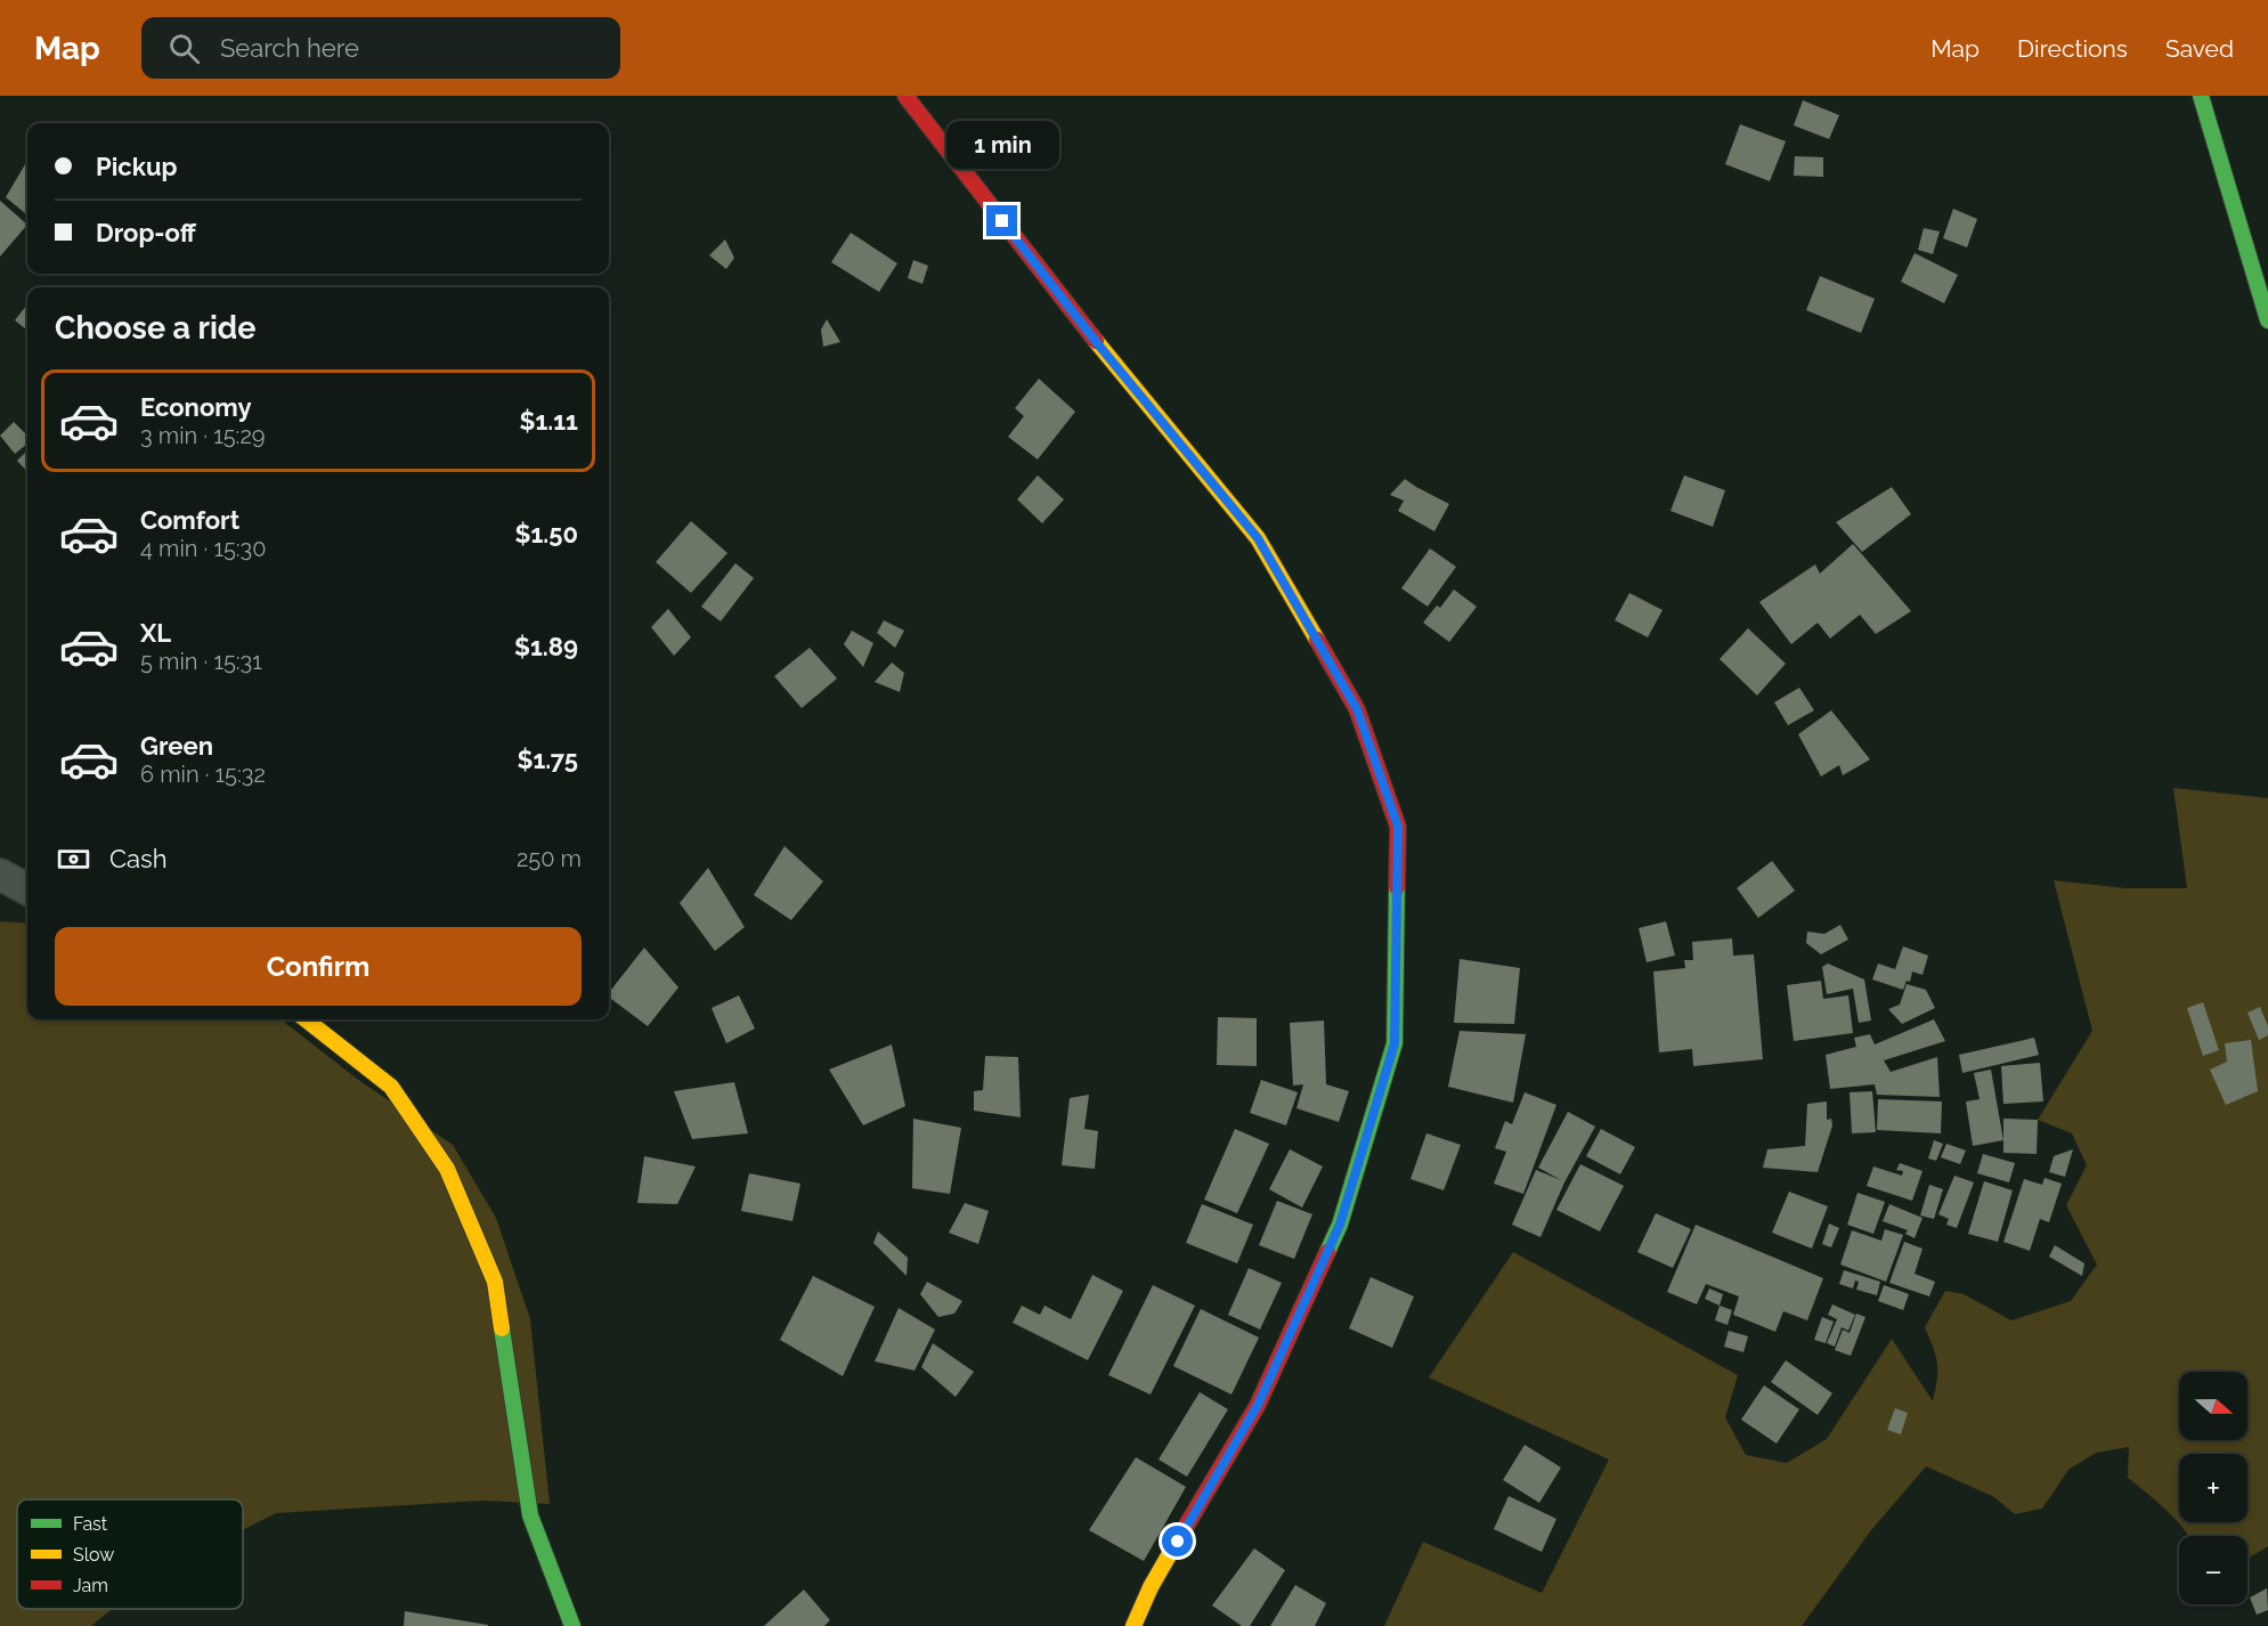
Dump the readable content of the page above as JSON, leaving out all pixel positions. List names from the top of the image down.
{
  "legend": ["Fast", "Slow", "Jam"],
  "north": "right",
  "page": {
    "header": "Map",
    "search": "Search here",
    "nav": ["Map", "Directions", "Saved"],
    "bubble": "1 min",
    "banner": ["Pickup", "Drop-off"],
    "heading": "Choose a ride",
    "list": [
      {
        "name": "Economy",
        "note": "3 min · 15:29",
        "value": "$1.11"
      },
      {
        "name": "Comfort",
        "note": "4 min · 15:30",
        "value": "$1.50"
      },
      {
        "name": "XL",
        "note": "5 min · 15:31",
        "value": "$1.89"
      },
      {
        "name": "Green",
        "note": "6 min · 15:32",
        "value": "$1.75"
      }
    ],
    "pay": ["Cash", "250 m"],
    "buttons": "Confirm",
    "map_buttons": ["+", "−"]
  }
}
